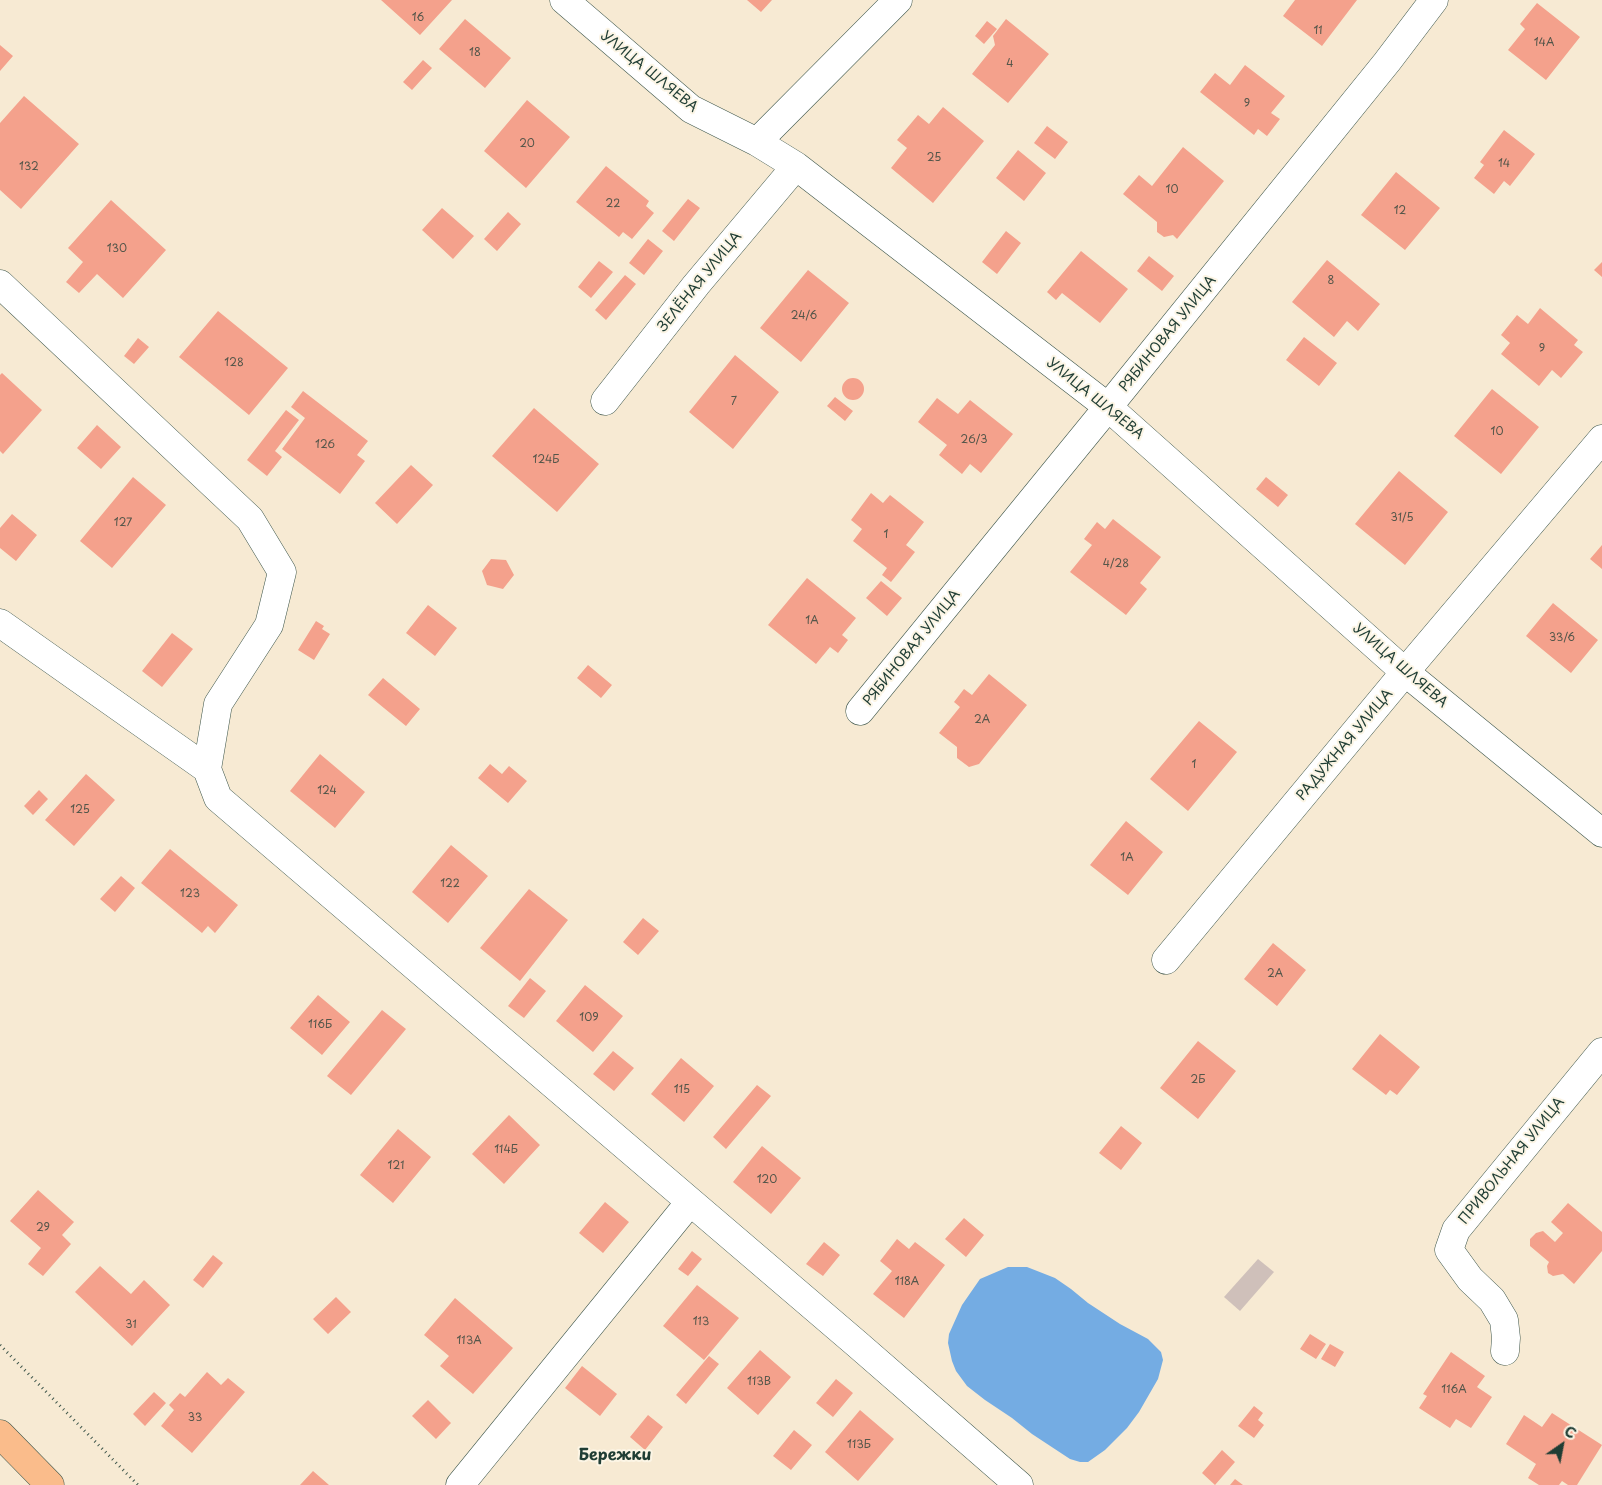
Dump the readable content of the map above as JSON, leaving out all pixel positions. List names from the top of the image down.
{
  "streets": {
    "street": [
      "УЛИЦА ШЛЯЕВА",
      "ЗЕЛЁНАЯ УЛИЦА",
      "РЯБИНОВАЯ УЛИЦА",
      "РАДУЖНАЯ УЛИЦА",
      "ПРИВОЛЬНАЯ УЛИЦА"
    ]
  },
  "crossings": [
    ["УЛИЦА ШЛЯЕВА", "ЗЕЛЁНАЯ УЛИЦА"],
    ["УЛИЦА ШЛЯЕВА", "РЯБИНОВАЯ УЛИЦА"],
    ["УЛИЦА ШЛЯЕВА", "РАДУЖНАЯ УЛИЦА"]
  ],
  "districts": ["Бережки"],
  "house_numbers": [
    "16",
    "11",
    "14А",
    "18",
    "4",
    "9",
    "20",
    "25",
    "14",
    "132",
    "10",
    "22",
    "12",
    "130",
    "8",
    "24/6",
    "9",
    "128",
    "7",
    "10",
    "26/3",
    "126",
    "124Б",
    "31/5",
    "127",
    "1",
    "4/28",
    "1А",
    "33/6",
    "2А",
    "1",
    "124",
    "125",
    "1А",
    "122",
    "123",
    "2А",
    "109",
    "116Б",
    "2Б",
    "115",
    "114Б",
    "121",
    "120",
    "29",
    "118А",
    "113",
    "31",
    "113А",
    "113В",
    "116А",
    "33",
    "113Б"
  ],
  "north": "top right"
}
